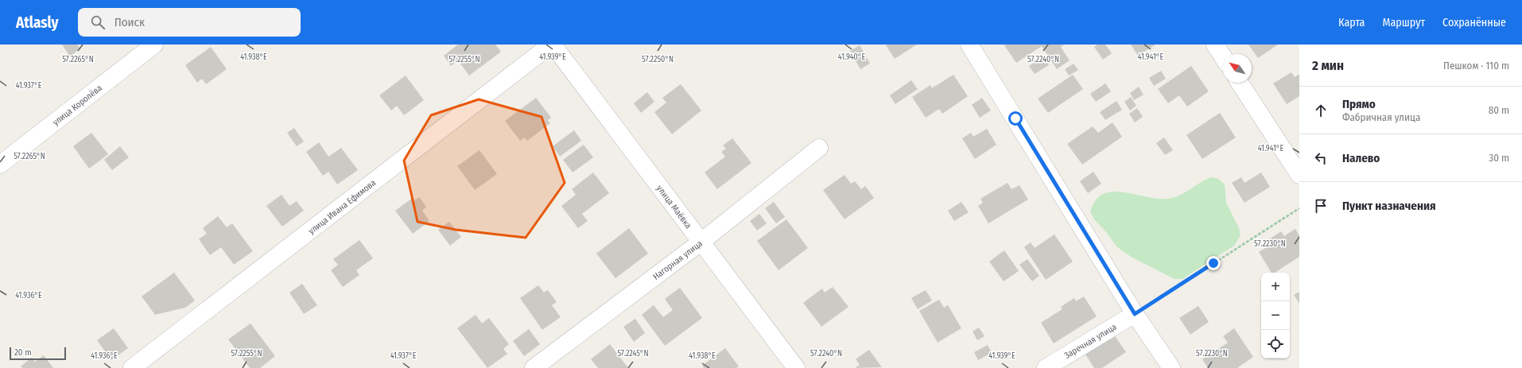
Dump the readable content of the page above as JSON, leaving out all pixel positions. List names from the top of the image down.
{
  "streets": {
    "street": [
      "улица Королёва",
      "улица Ивана Ефимова",
      "улица Маёвка",
      "Нагорная улица",
      "Заречная улица"
    ]
  },
  "crossings": [
    ["улица Ивана Ефимова", "улица Маёвка"],
    ["улица Маёвка", "Нагорная улица"]
  ],
  "scale_bar": "20 m",
  "north": "top left",
  "page": {
    "header": "Atlasly",
    "search": "Поиск",
    "nav": ["Карта", "Маршрут", "Сохранённые"],
    "heading": ["2 мин", "Пешком · 110 m"],
    "list": [
      ["Прямо", "Фабричная улица", "80 m"],
      ["Налево", "30 m"],
      "Пункт назначения"
    ],
    "map_buttons": ["+", "−"],
    "scale": "20 m"
  },
  "coordinates": [
    "41.939°E",
    "41.941°E",
    "41.938°E",
    "41.940°E",
    "57.2265°N",
    "57.2255°N",
    "57.2250°N",
    "57.2240°N",
    "41.937°E",
    "57.2230°N",
    "41.936°E",
    "57.2245°N"
  ]
}
